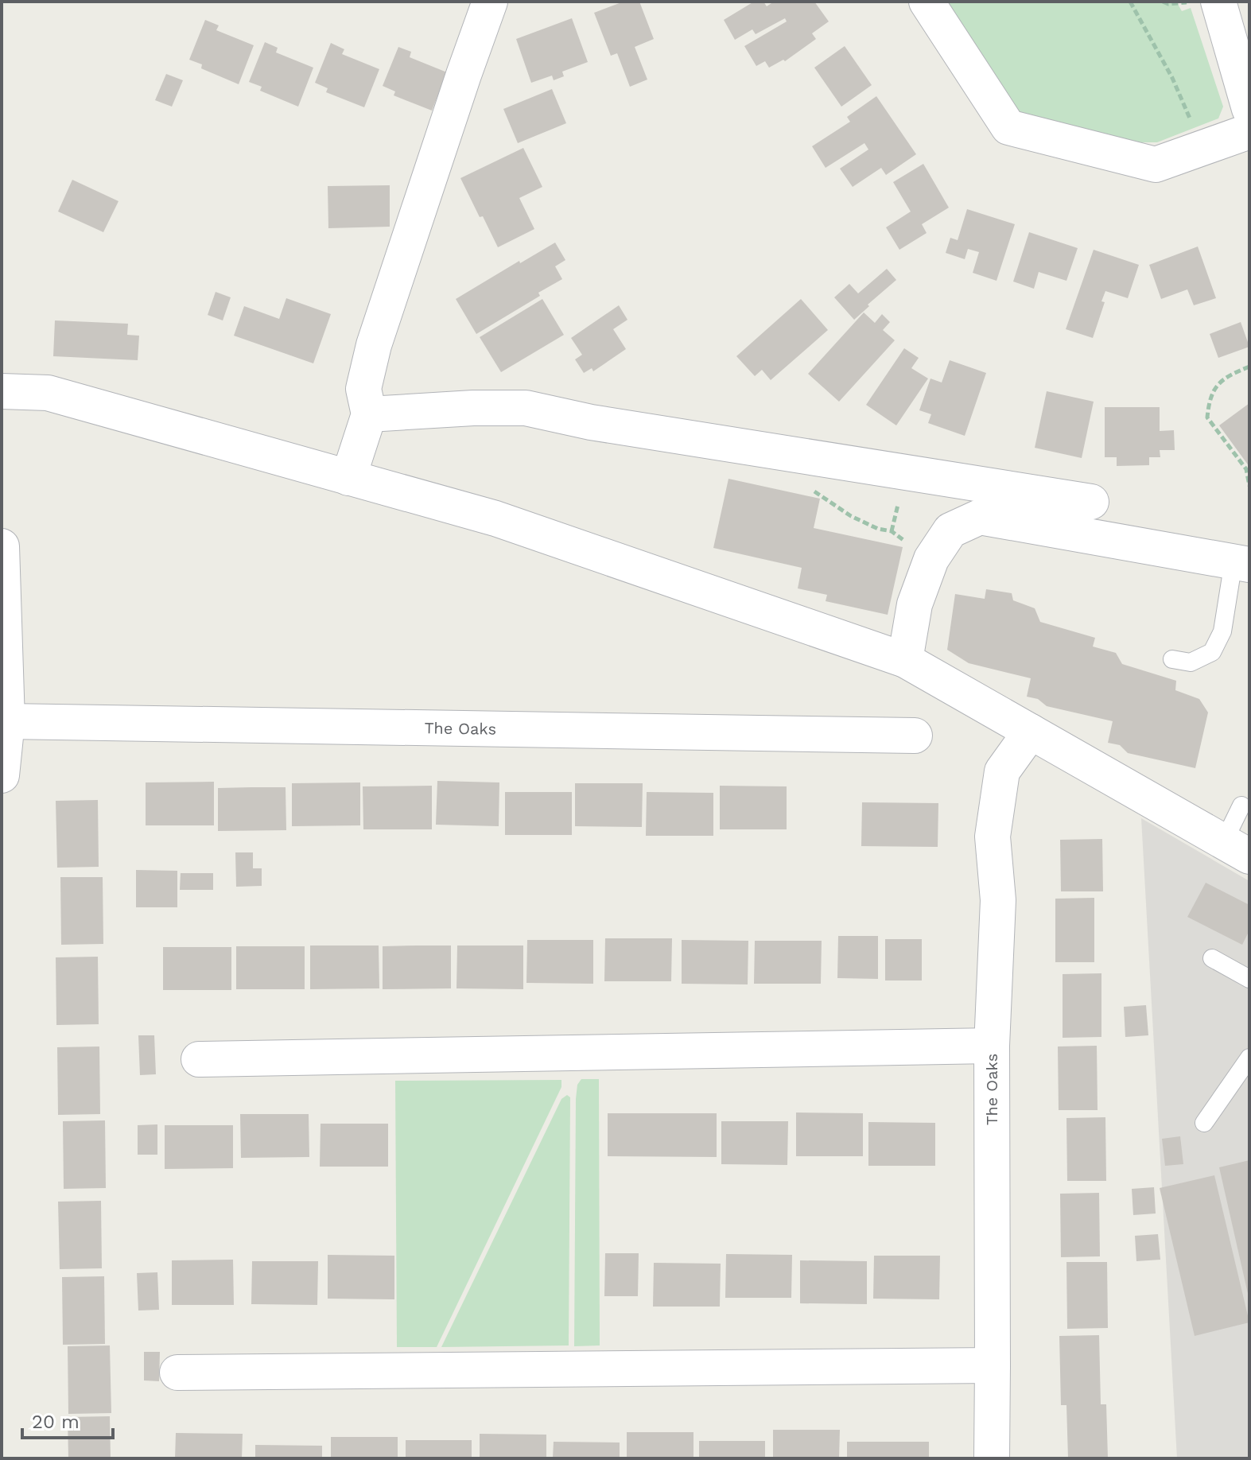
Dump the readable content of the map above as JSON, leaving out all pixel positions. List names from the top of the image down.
{
  "streets": {
    "street": ["The Oaks"]
  },
  "scale_bar": "20 m"
}
